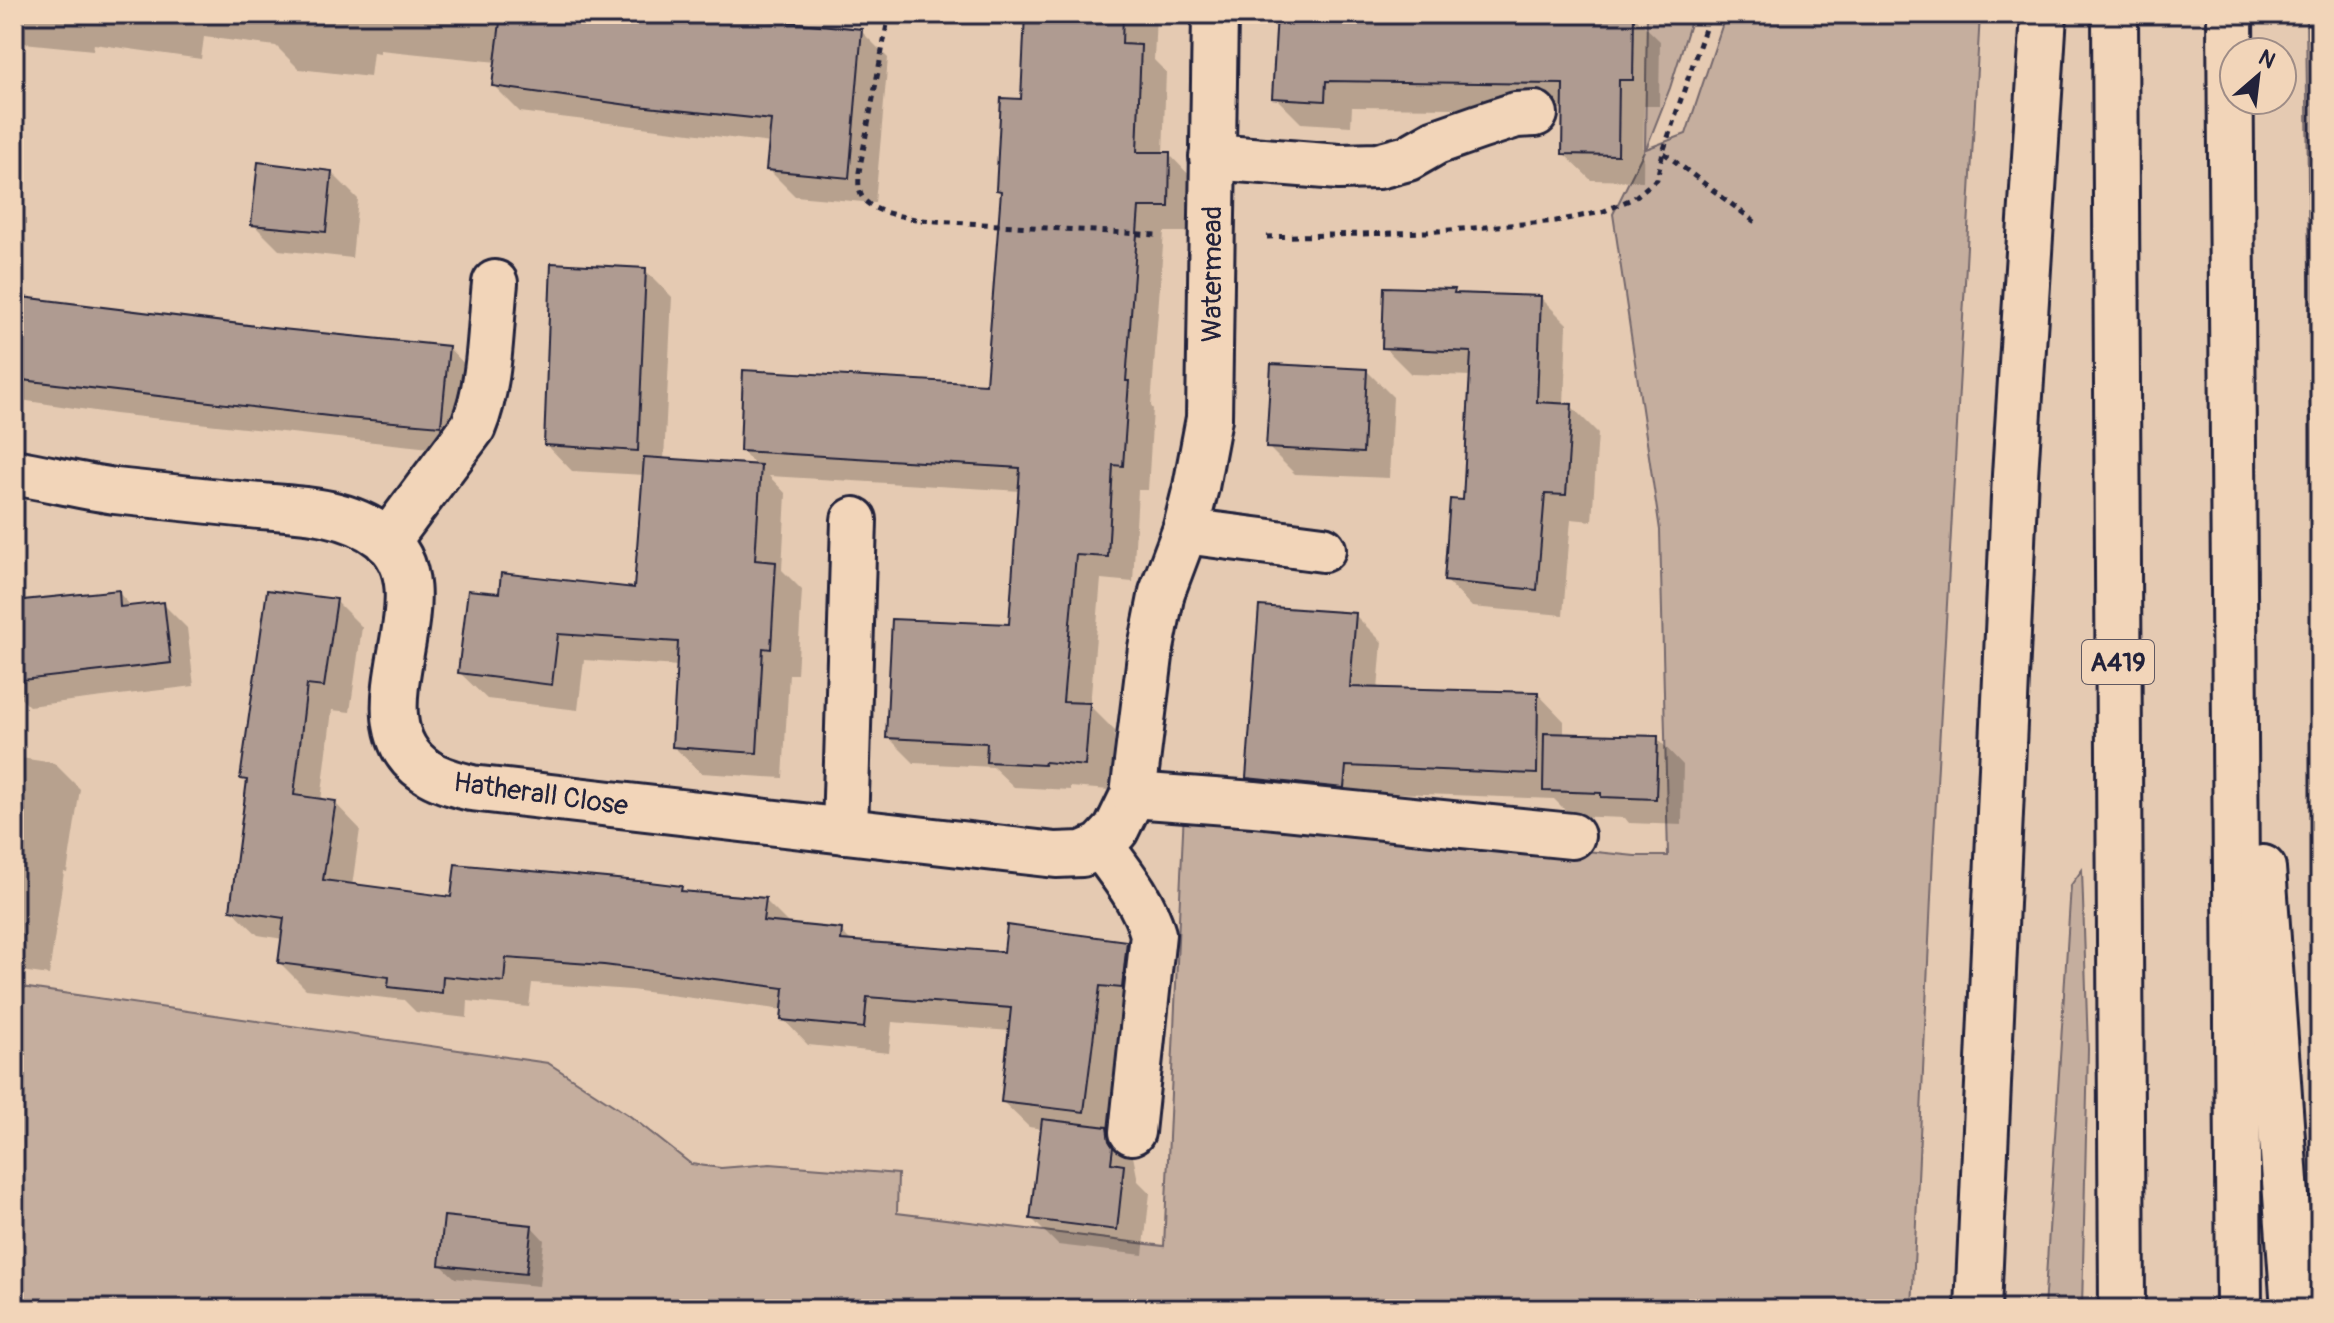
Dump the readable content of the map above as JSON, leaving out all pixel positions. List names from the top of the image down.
{
  "streets": {
    "main road": ["Watermead", "A419", "Hatherall Close"]
  },
  "crossings": [
    ["Watermead", "Hatherall Close"]
  ],
  "north": "top right"
}
